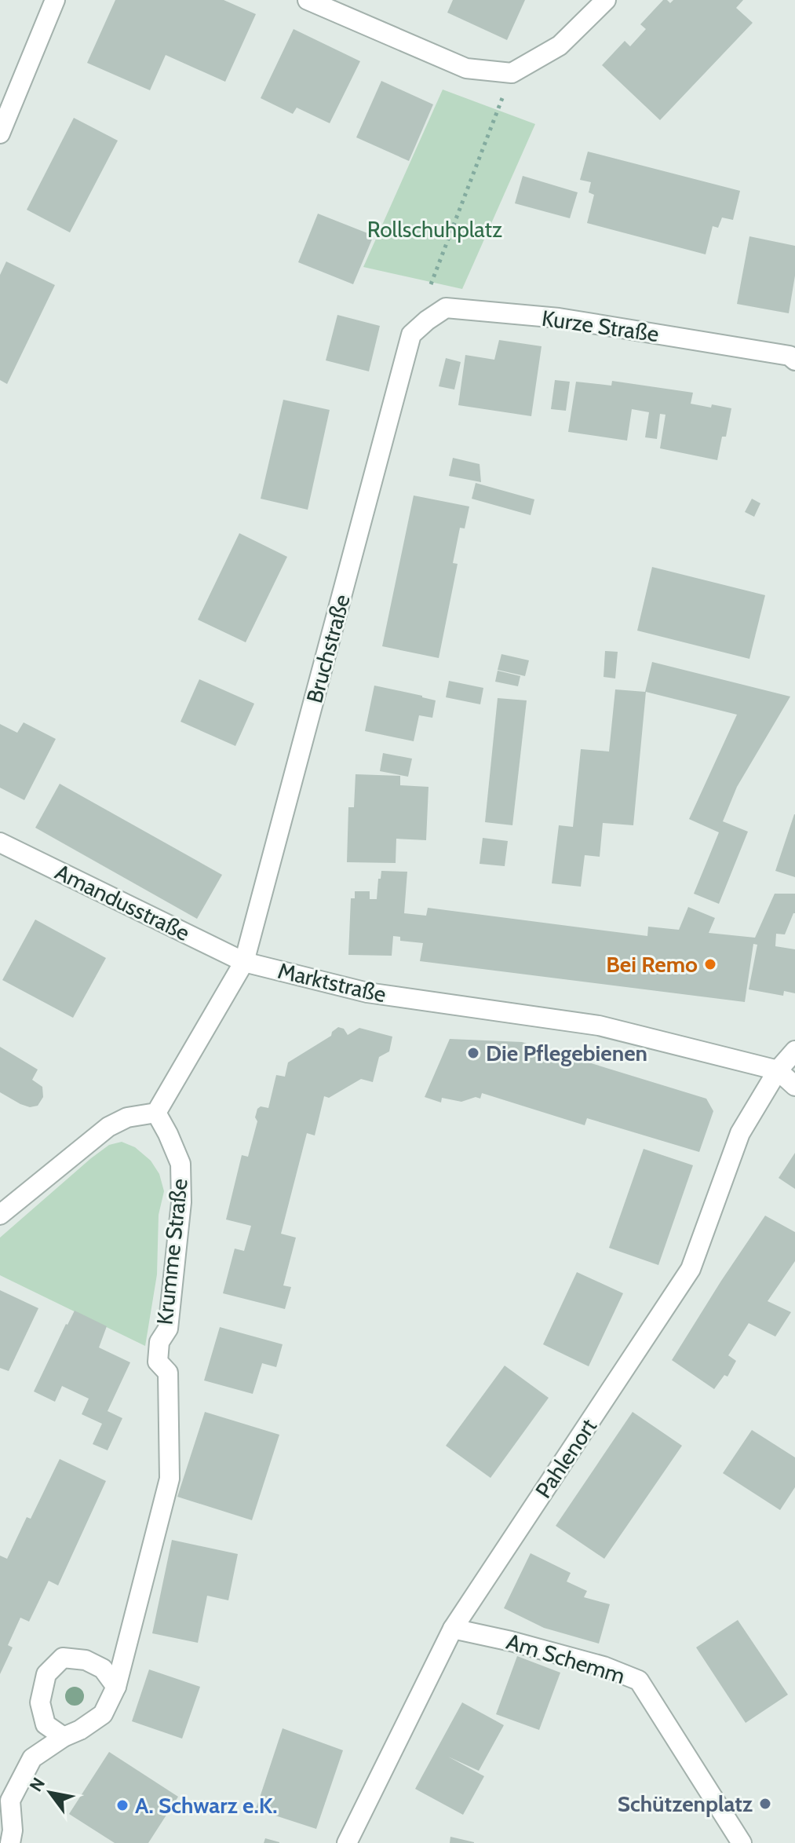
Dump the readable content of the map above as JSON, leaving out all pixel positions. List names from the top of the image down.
{
  "streets": {
    "street": [
      "Kurze Straße",
      "Bruchstraße",
      "Amandusstraße",
      "Marktstraße",
      "Krumme Straße",
      "Pahlenort",
      "Am Schemm"
    ]
  },
  "crossings": [
    ["Kurze Straße", "Bruchstraße"],
    ["Bruchstraße", "Amandusstraße"],
    ["Bruchstraße", "Marktstraße"],
    ["Amandusstraße", "Marktstraße"],
    ["Marktstraße", "Pahlenort"],
    ["Pahlenort", "Am Schemm"]
  ],
  "parks": ["Rollschuhplatz"],
  "places": [
    "Bei Remo",
    "Die Pflegebienen",
    "Schützenplatz",
    "A. Schwarz e.K."
  ],
  "north": "top left"
}
